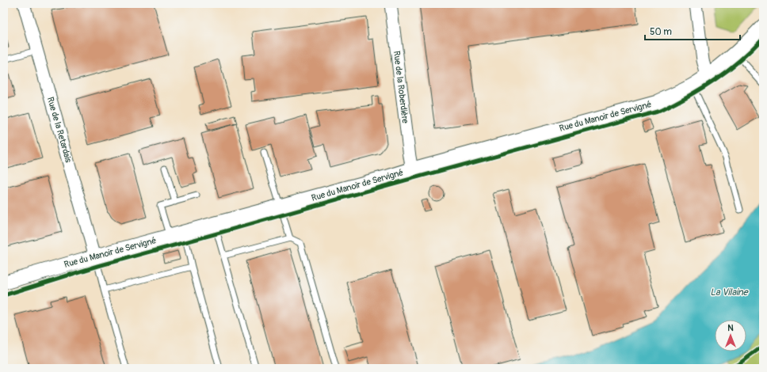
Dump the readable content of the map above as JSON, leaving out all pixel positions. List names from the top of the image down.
{
  "streets": {
    "street": ["Rue de la Roberdière", "Rue du Manoir de Servigné", "Rue de la Retardais"]
  },
  "crossings": [
    ["Rue de la Roberdière", "Rue du Manoir de Servigné"],
    ["Rue du Manoir de Servigné", "Rue de la Retardais"]
  ],
  "water": ["La Vilaine"],
  "scale_bar": "50 m",
  "north": "top"
}
